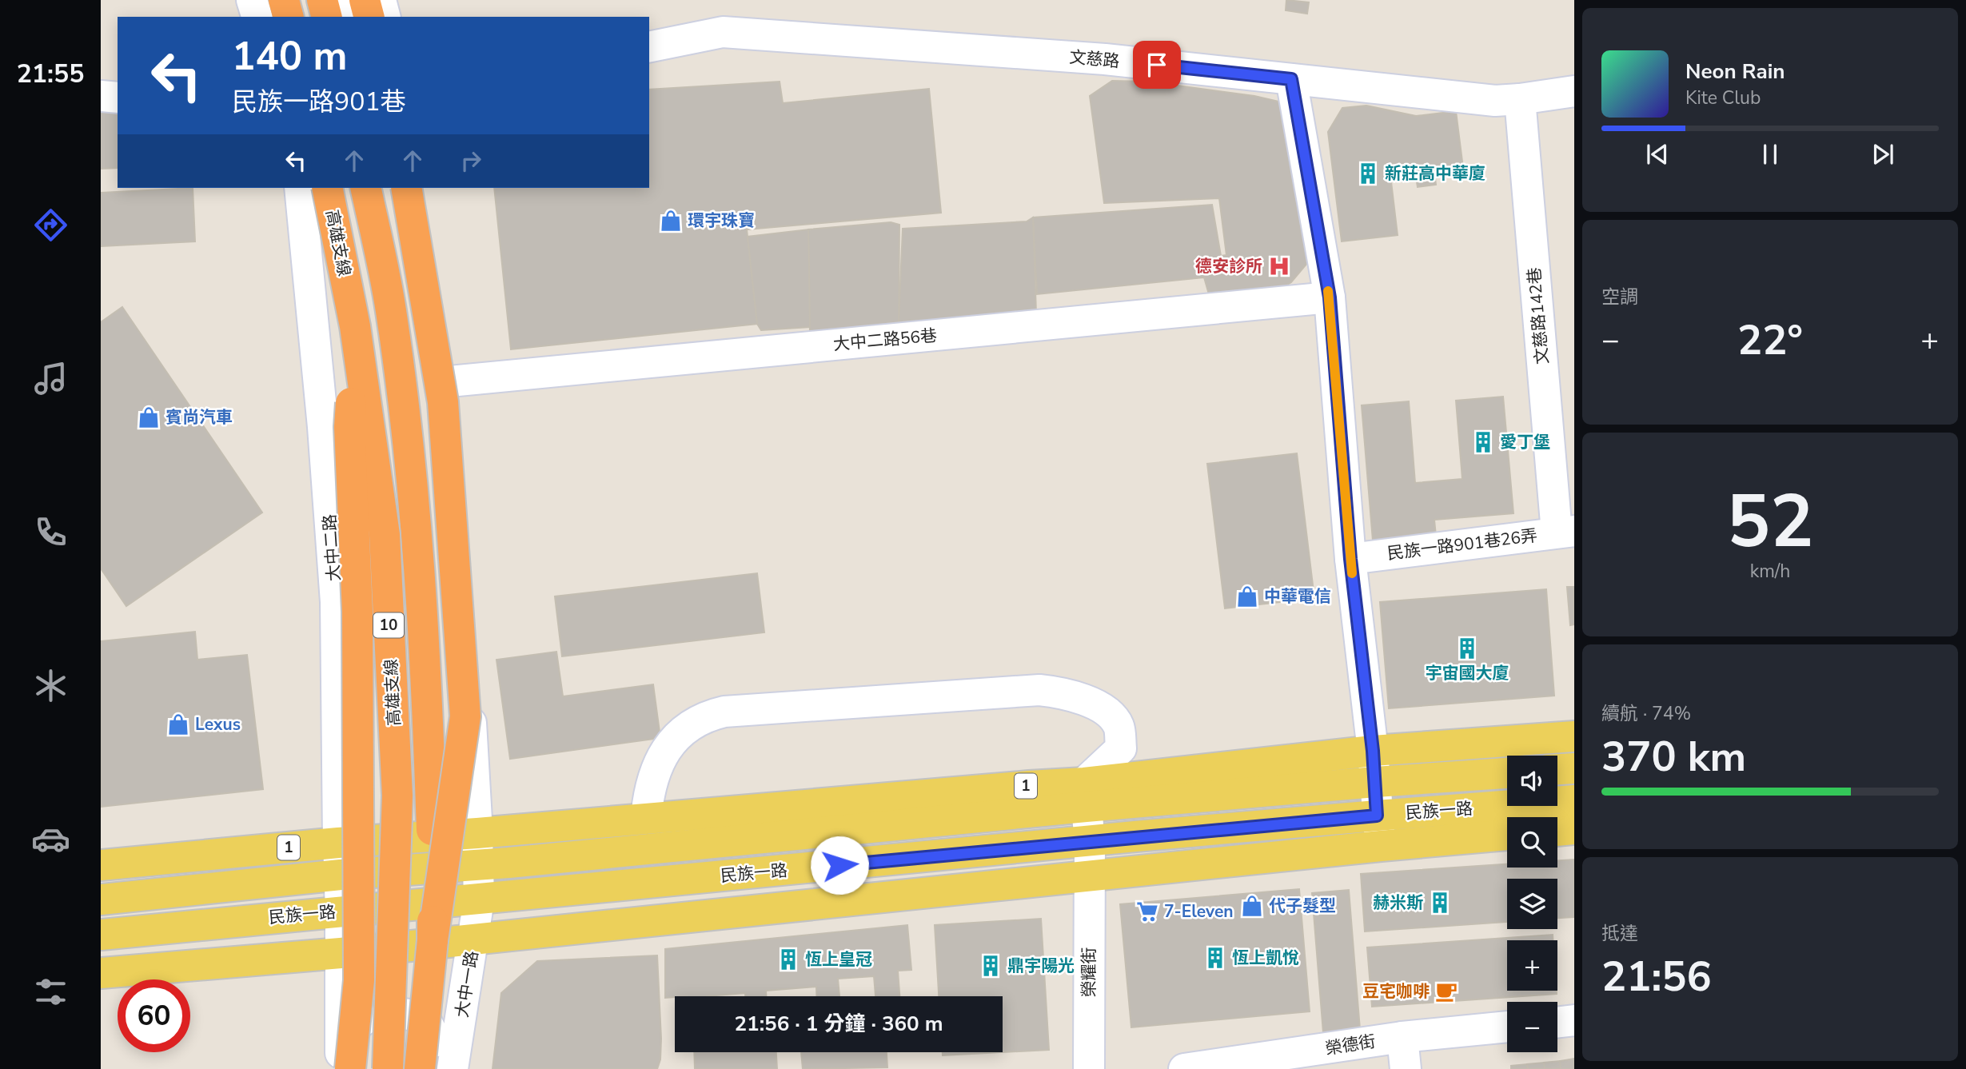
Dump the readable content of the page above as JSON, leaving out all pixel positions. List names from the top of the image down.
{
  "streets": {
    "highway": ["高雄支線", "10"],
    "main road": ["1", "民族一路"],
    "street": [
      "文慈路",
      "文慈路142巷",
      "大中二路56巷",
      "民族一路901巷26弄",
      "大中二路",
      "榮耀街",
      "大中一路",
      "榮德街"
    ]
  },
  "crossings": [
    ["文慈路", "文慈路142巷"],
    ["文慈路142巷", "民族一路901巷26弄"],
    ["大中二路", "民族一路"],
    ["民族一路", "榮耀街"],
    ["民族一路", "大中一路"]
  ],
  "places": {
    "building": [
      "新莊高中華廈",
      "愛丁堡",
      "宇宙國大廈",
      "赫米斯",
      "恆上凱悅",
      "恆上皇冠",
      "鼎宇陽光"
    ],
    "shop": [
      "環宇珠寶",
      "賓尚汽車",
      "中華電信",
      "Lexus",
      "代子髮型"
    ],
    "hospital": ["德安診所"],
    "supermarket": ["7-Eleven"],
    "cafe": ["豆宅咖啡"]
  },
  "page": {
    "tabs": "21:55",
    "turn": ["140 m", "民族一路901巷"],
    "song": ["Neon Rain", "Kite Club"],
    "tile": [
      "空調",
      ["52", "km/h"],
      ["續航 · 74%", "370 km"],
      ["抵達", "21:56"]
    ],
    "heat": ["−", "22°", "+"],
    "map_buttons": ["+", "−"],
    "limit": "60",
    "trip": "21:56 · 1 分鐘 · 360 m"
  }
}
